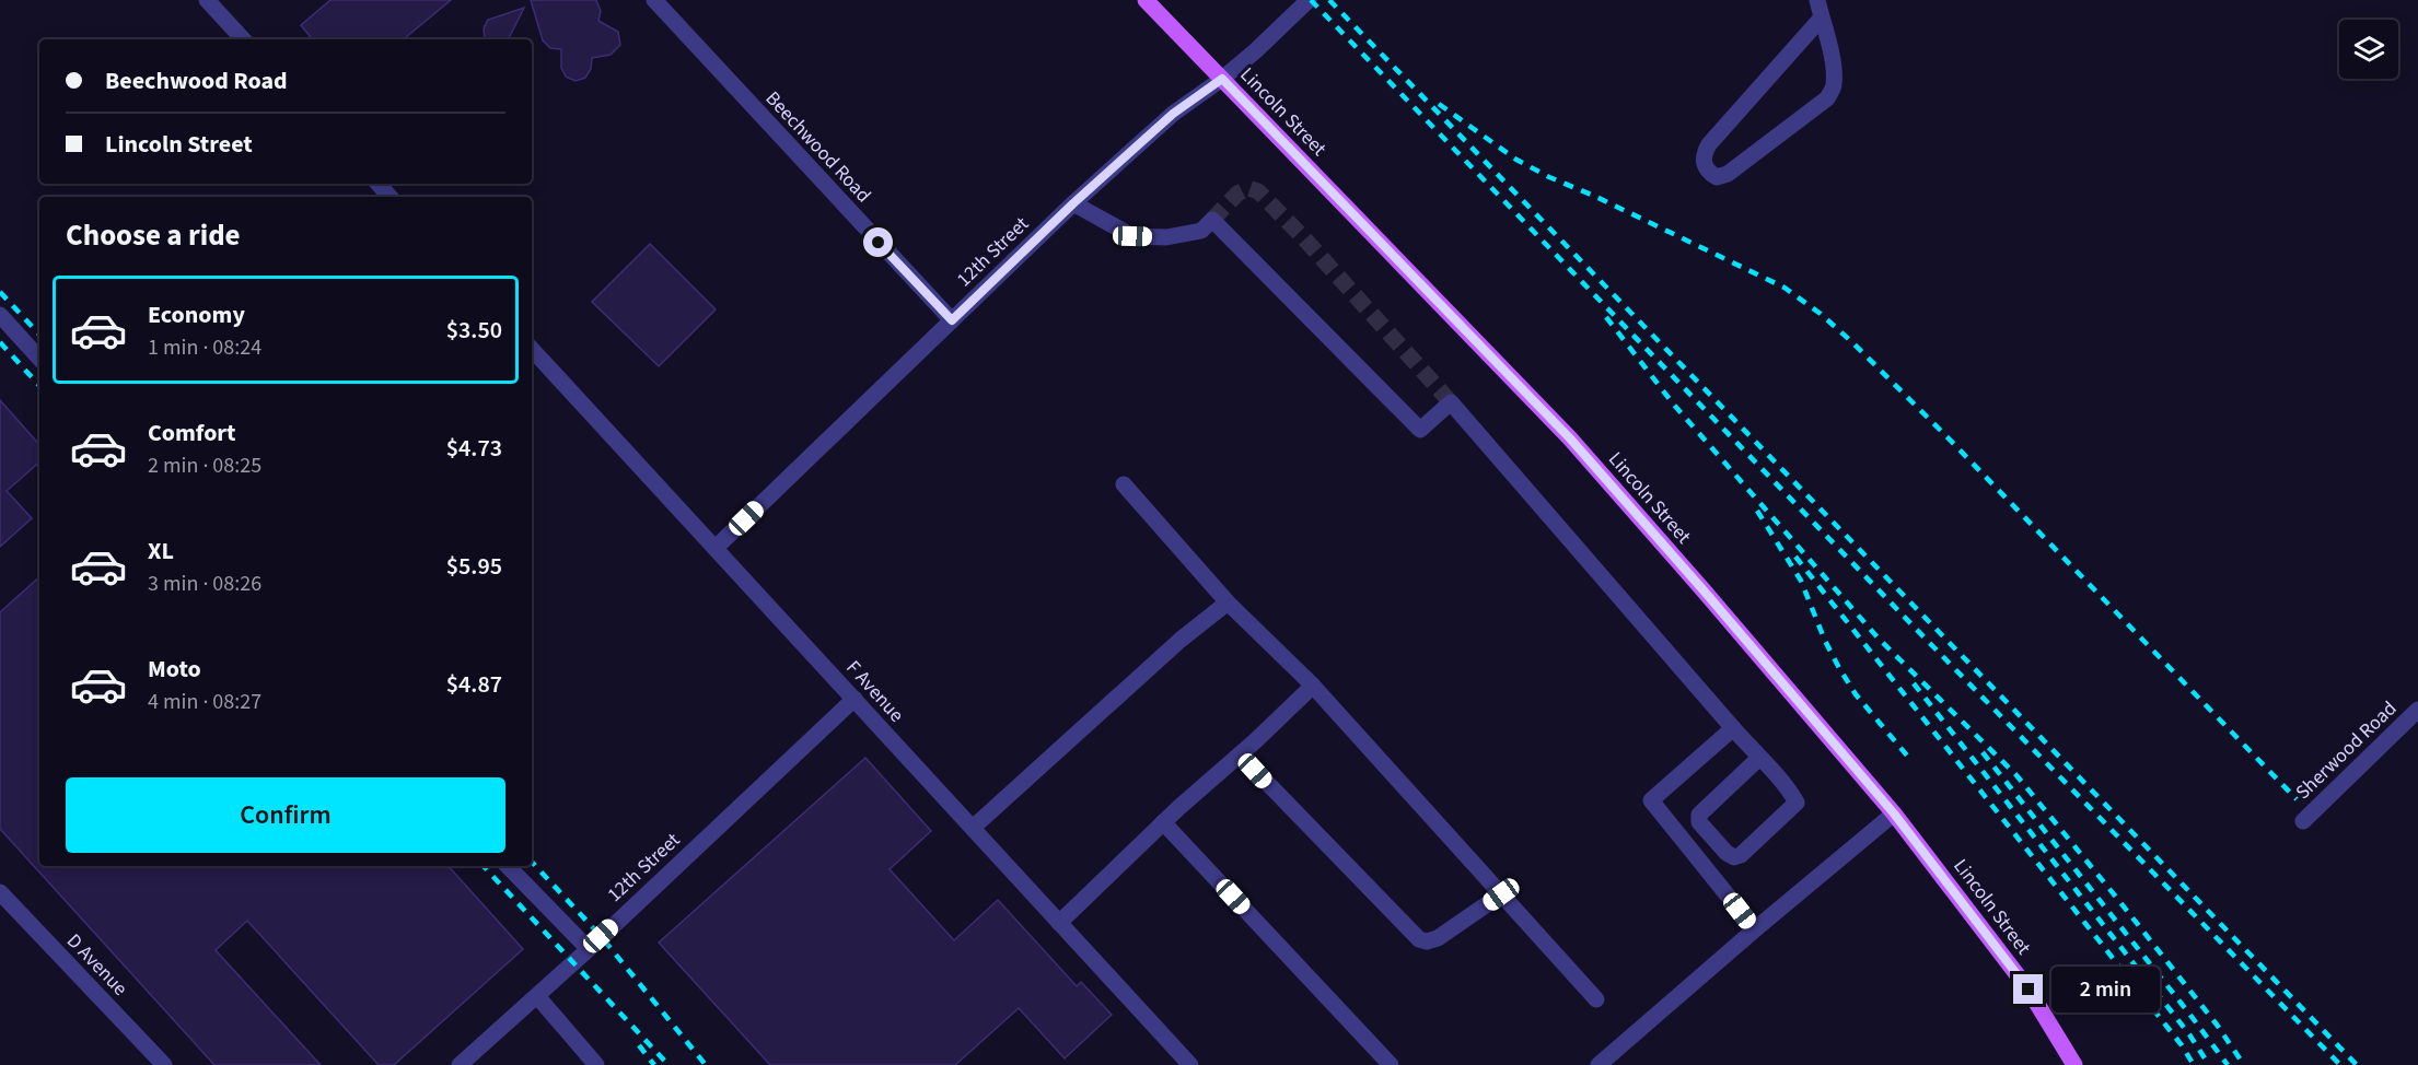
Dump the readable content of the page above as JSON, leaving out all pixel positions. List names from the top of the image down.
{
  "streets": {
    "main road": ["Lincoln Street"],
    "street": [
      "Beechwood Road",
      "12th Street",
      "F Avenue",
      "Sherwood Road",
      "D Avenue"
    ]
  },
  "crossings": [
    ["Lincoln Street", "12th Street"],
    ["Beechwood Road", "12th Street"],
    ["12th Street", "F Avenue"]
  ],
  "page": {
    "banner": ["Beechwood Road", "Lincoln Street"],
    "heading": "Choose a ride",
    "list": [
      {
        "name": "Economy",
        "note": "1 min · 08:24",
        "value": "$3.50"
      },
      {
        "name": "Comfort",
        "note": "2 min · 08:25",
        "value": "$4.73"
      },
      {
        "name": "XL",
        "note": "3 min · 08:26",
        "value": "$5.95"
      },
      {
        "name": "Moto",
        "note": "4 min · 08:27",
        "value": "$4.87"
      }
    ],
    "buttons": "Confirm",
    "bubble": "2 min"
  }
}
